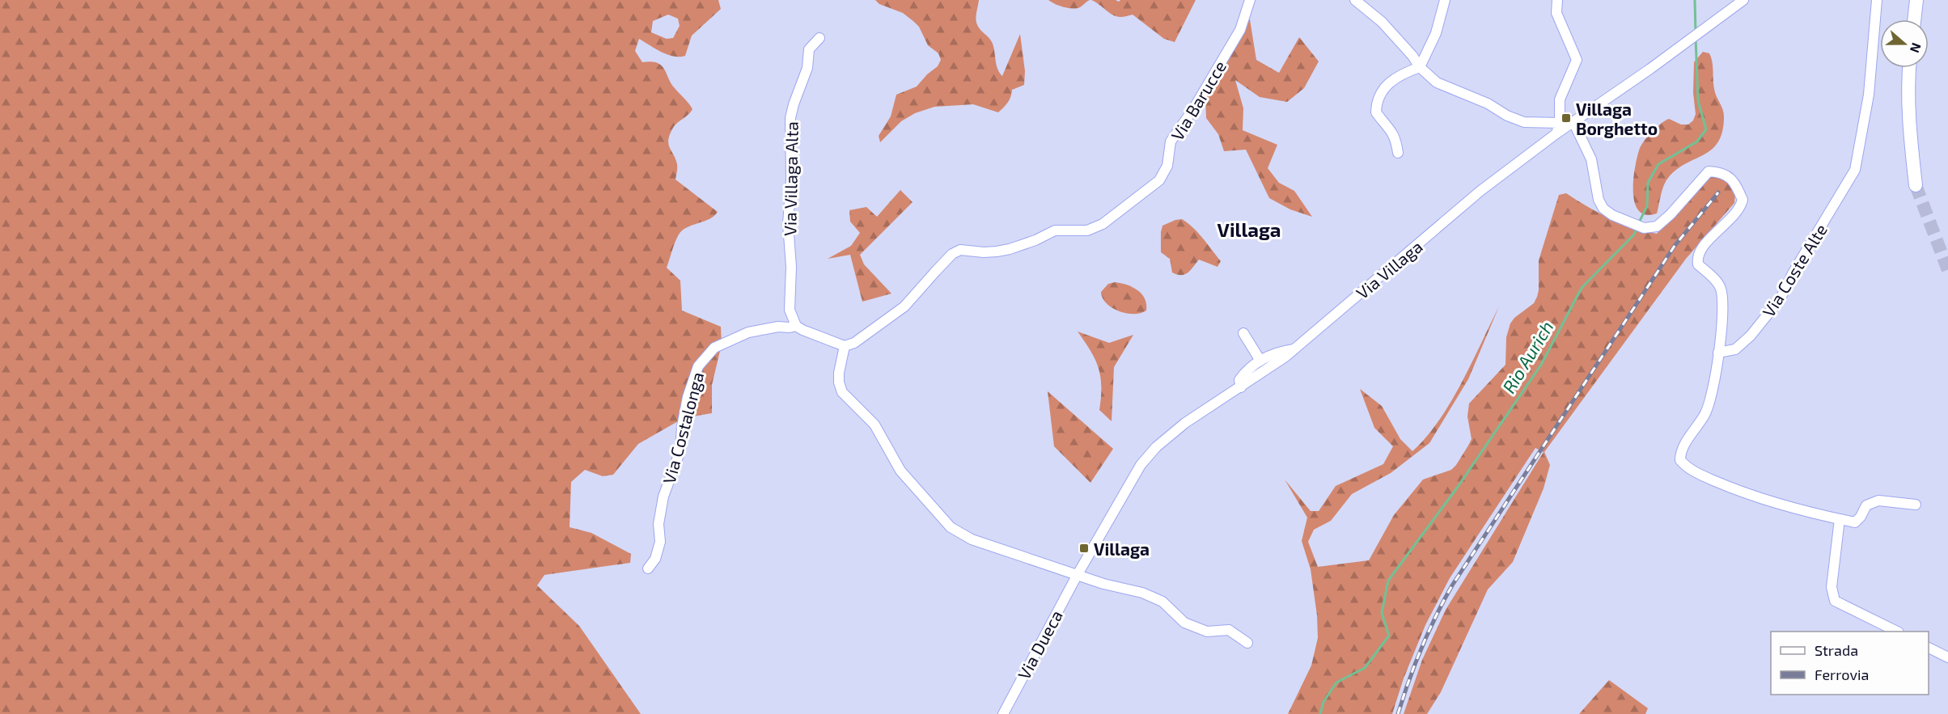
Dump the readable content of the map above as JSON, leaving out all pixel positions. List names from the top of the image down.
{
  "streets": {
    "street": [
      "Via Barucce",
      "Via Villaga Alta",
      "Via Villaga",
      "Via Coste Alte",
      "Via Costalonga",
      "Via Dueca"
    ]
  },
  "crossings": [
    ["Via Barucce", "Via Costalonga"],
    ["Via Villaga Alta", "Via Costalonga"],
    ["Via Villaga", "Via Dueca"]
  ],
  "districts": ["Villaga"],
  "water": ["Rio Aurich"],
  "places": {
    "transit": ["Villaga Borghetto", "Villaga"]
  },
  "legend": ["Strada", "Ferrovia"],
  "north": "right"
}
